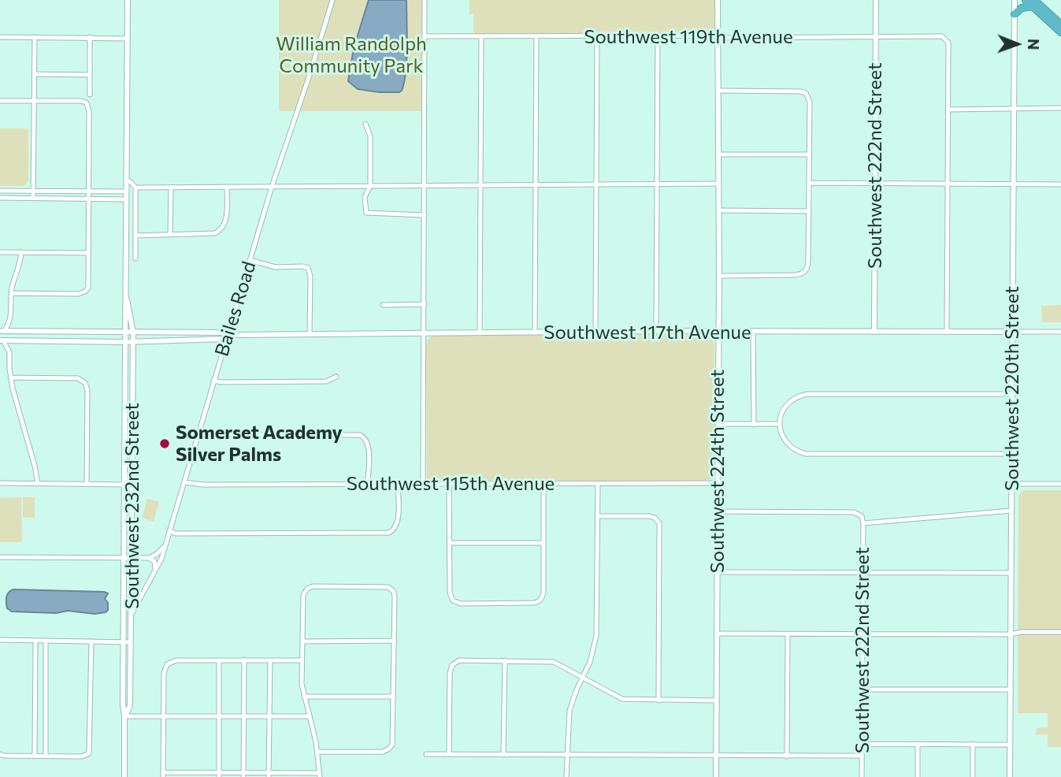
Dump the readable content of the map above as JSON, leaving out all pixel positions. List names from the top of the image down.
{
  "streets": {
    "street": [
      "Southwest 119th Avenue",
      "Southwest 222nd Street",
      "Bailes Road",
      "Southwest 117th Avenue",
      "Southwest 220th Street",
      "Southwest 224th Street",
      "Southwest 115th Avenue",
      "Southwest 232nd Street"
    ]
  },
  "crossings": [
    ["Southwest 119th Avenue", "Southwest 222nd Street"],
    ["Southwest 119th Avenue", "Southwest 224th Street"],
    ["Southwest 222nd Street", "Southwest 117th Avenue"],
    ["Bailes Road", "Southwest 117th Avenue"],
    ["Bailes Road", "Southwest 115th Avenue"],
    ["Bailes Road", "Southwest 232nd Street"],
    ["Southwest 117th Avenue", "Southwest 220th Street"],
    ["Southwest 117th Avenue", "Southwest 224th Street"],
    ["Southwest 117th Avenue", "Southwest 232nd Street"],
    ["Southwest 224th Street", "Southwest 115th Avenue"]
  ],
  "parks": ["William Randolph Community Park"],
  "places": ["Somerset Academy Silver Palms"],
  "north": "right"
}
